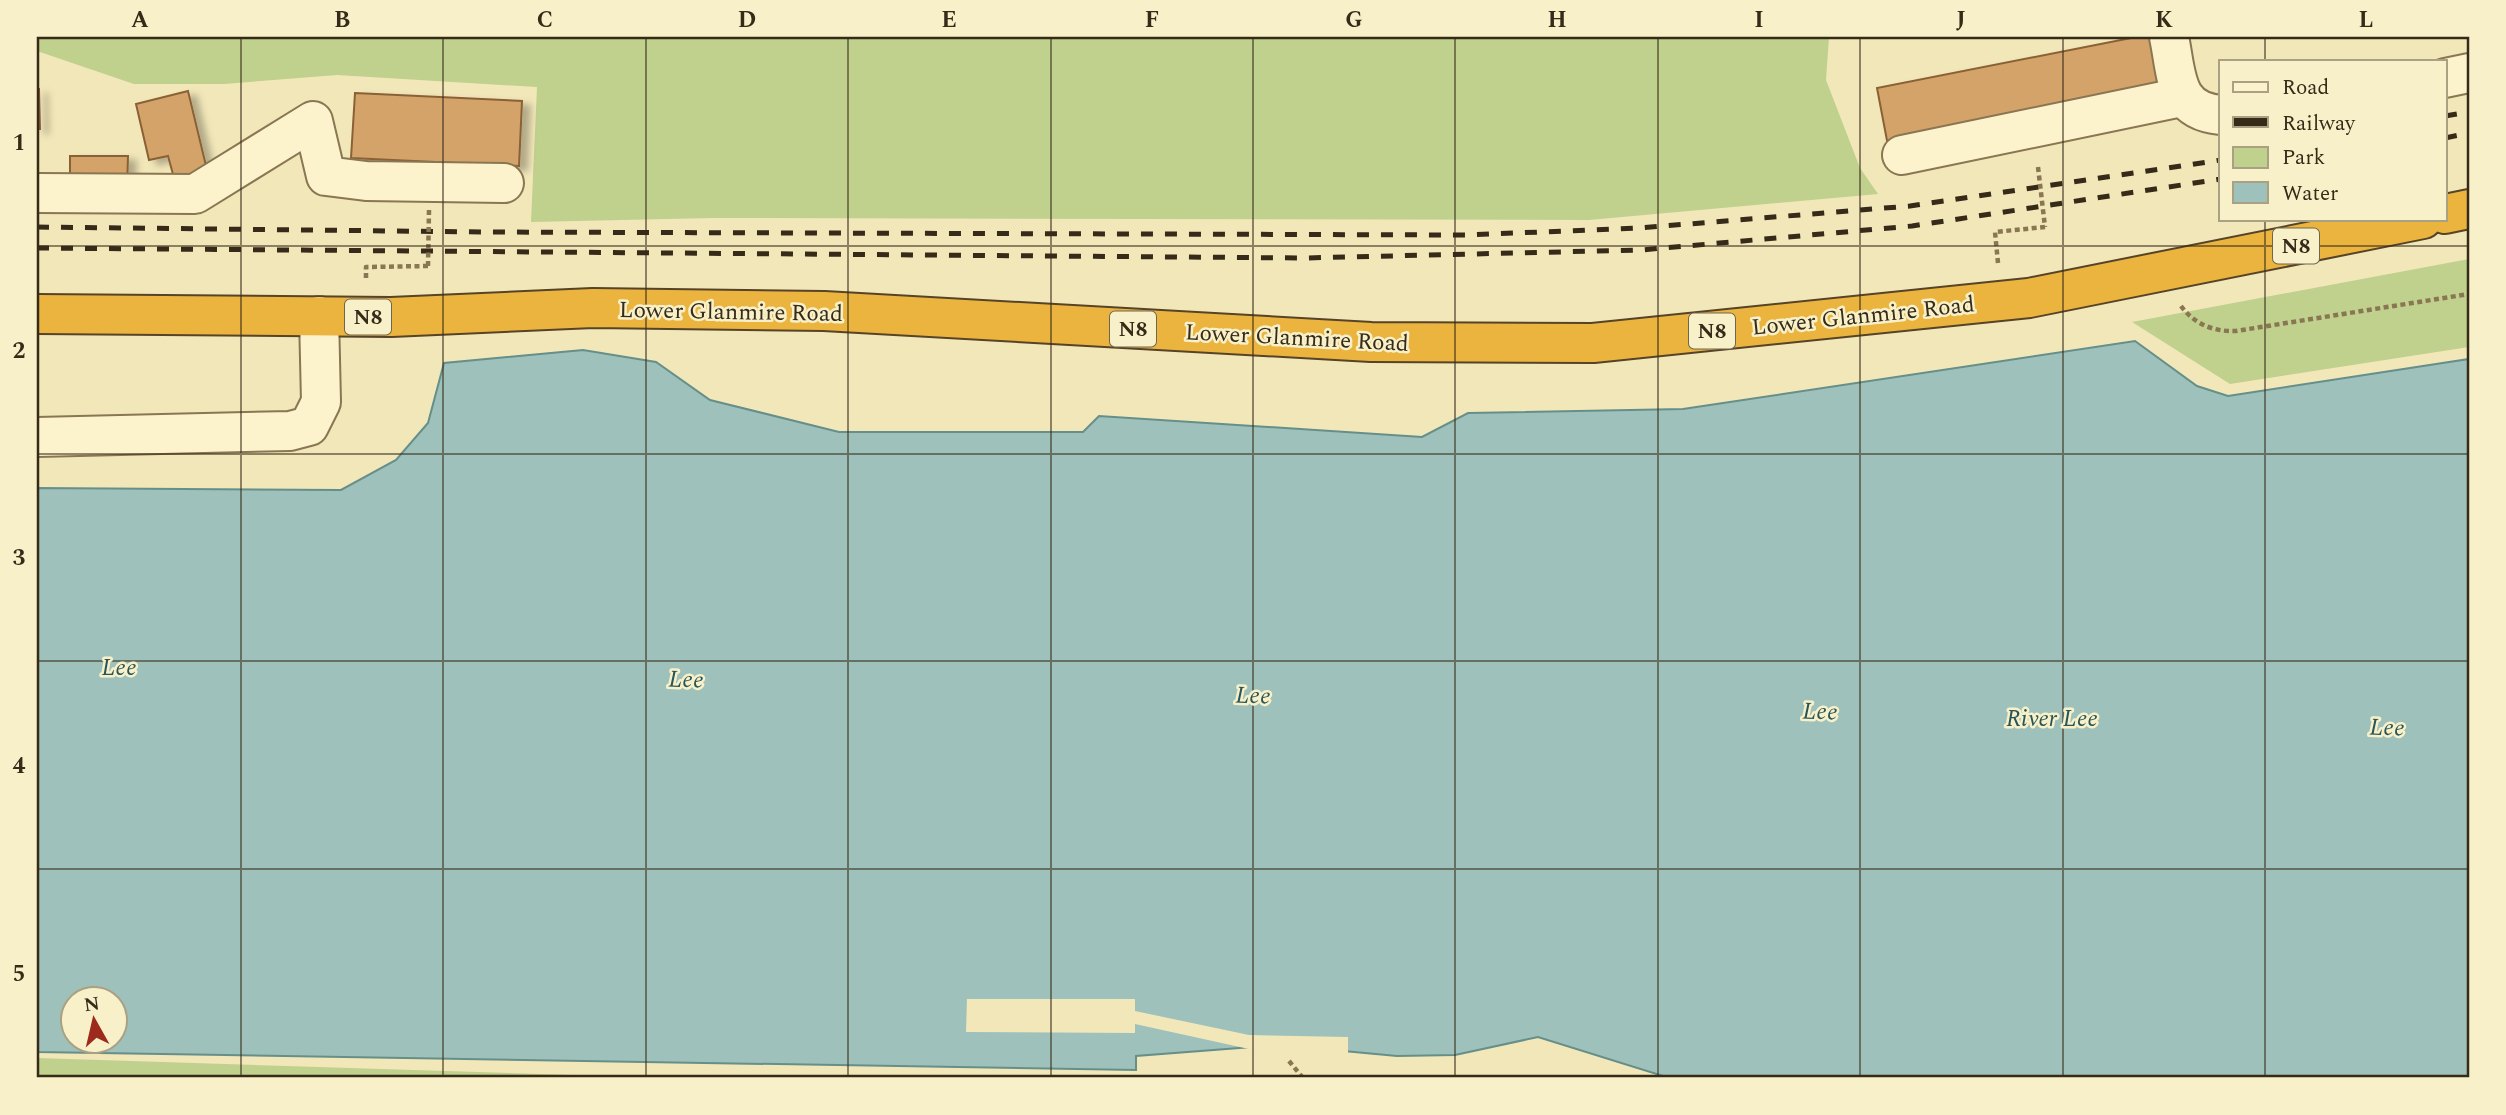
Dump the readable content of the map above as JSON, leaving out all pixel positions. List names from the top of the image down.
{
  "streets": {
    "highway": ["N8", "Lower Glanmire Road"]
  },
  "water": ["Lee", "River Lee"],
  "legend": [
    "Road",
    "Railway",
    "Park",
    "Water"
  ],
  "north": "top",
  "grid": {
    "columns": [
      "A",
      "B",
      "C",
      "D",
      "E",
      "F",
      "G",
      "H",
      "I",
      "J",
      "K",
      "L"
    ],
    "rows": [
      "1",
      "2",
      "3",
      "4",
      "5"
    ]
  }
}
